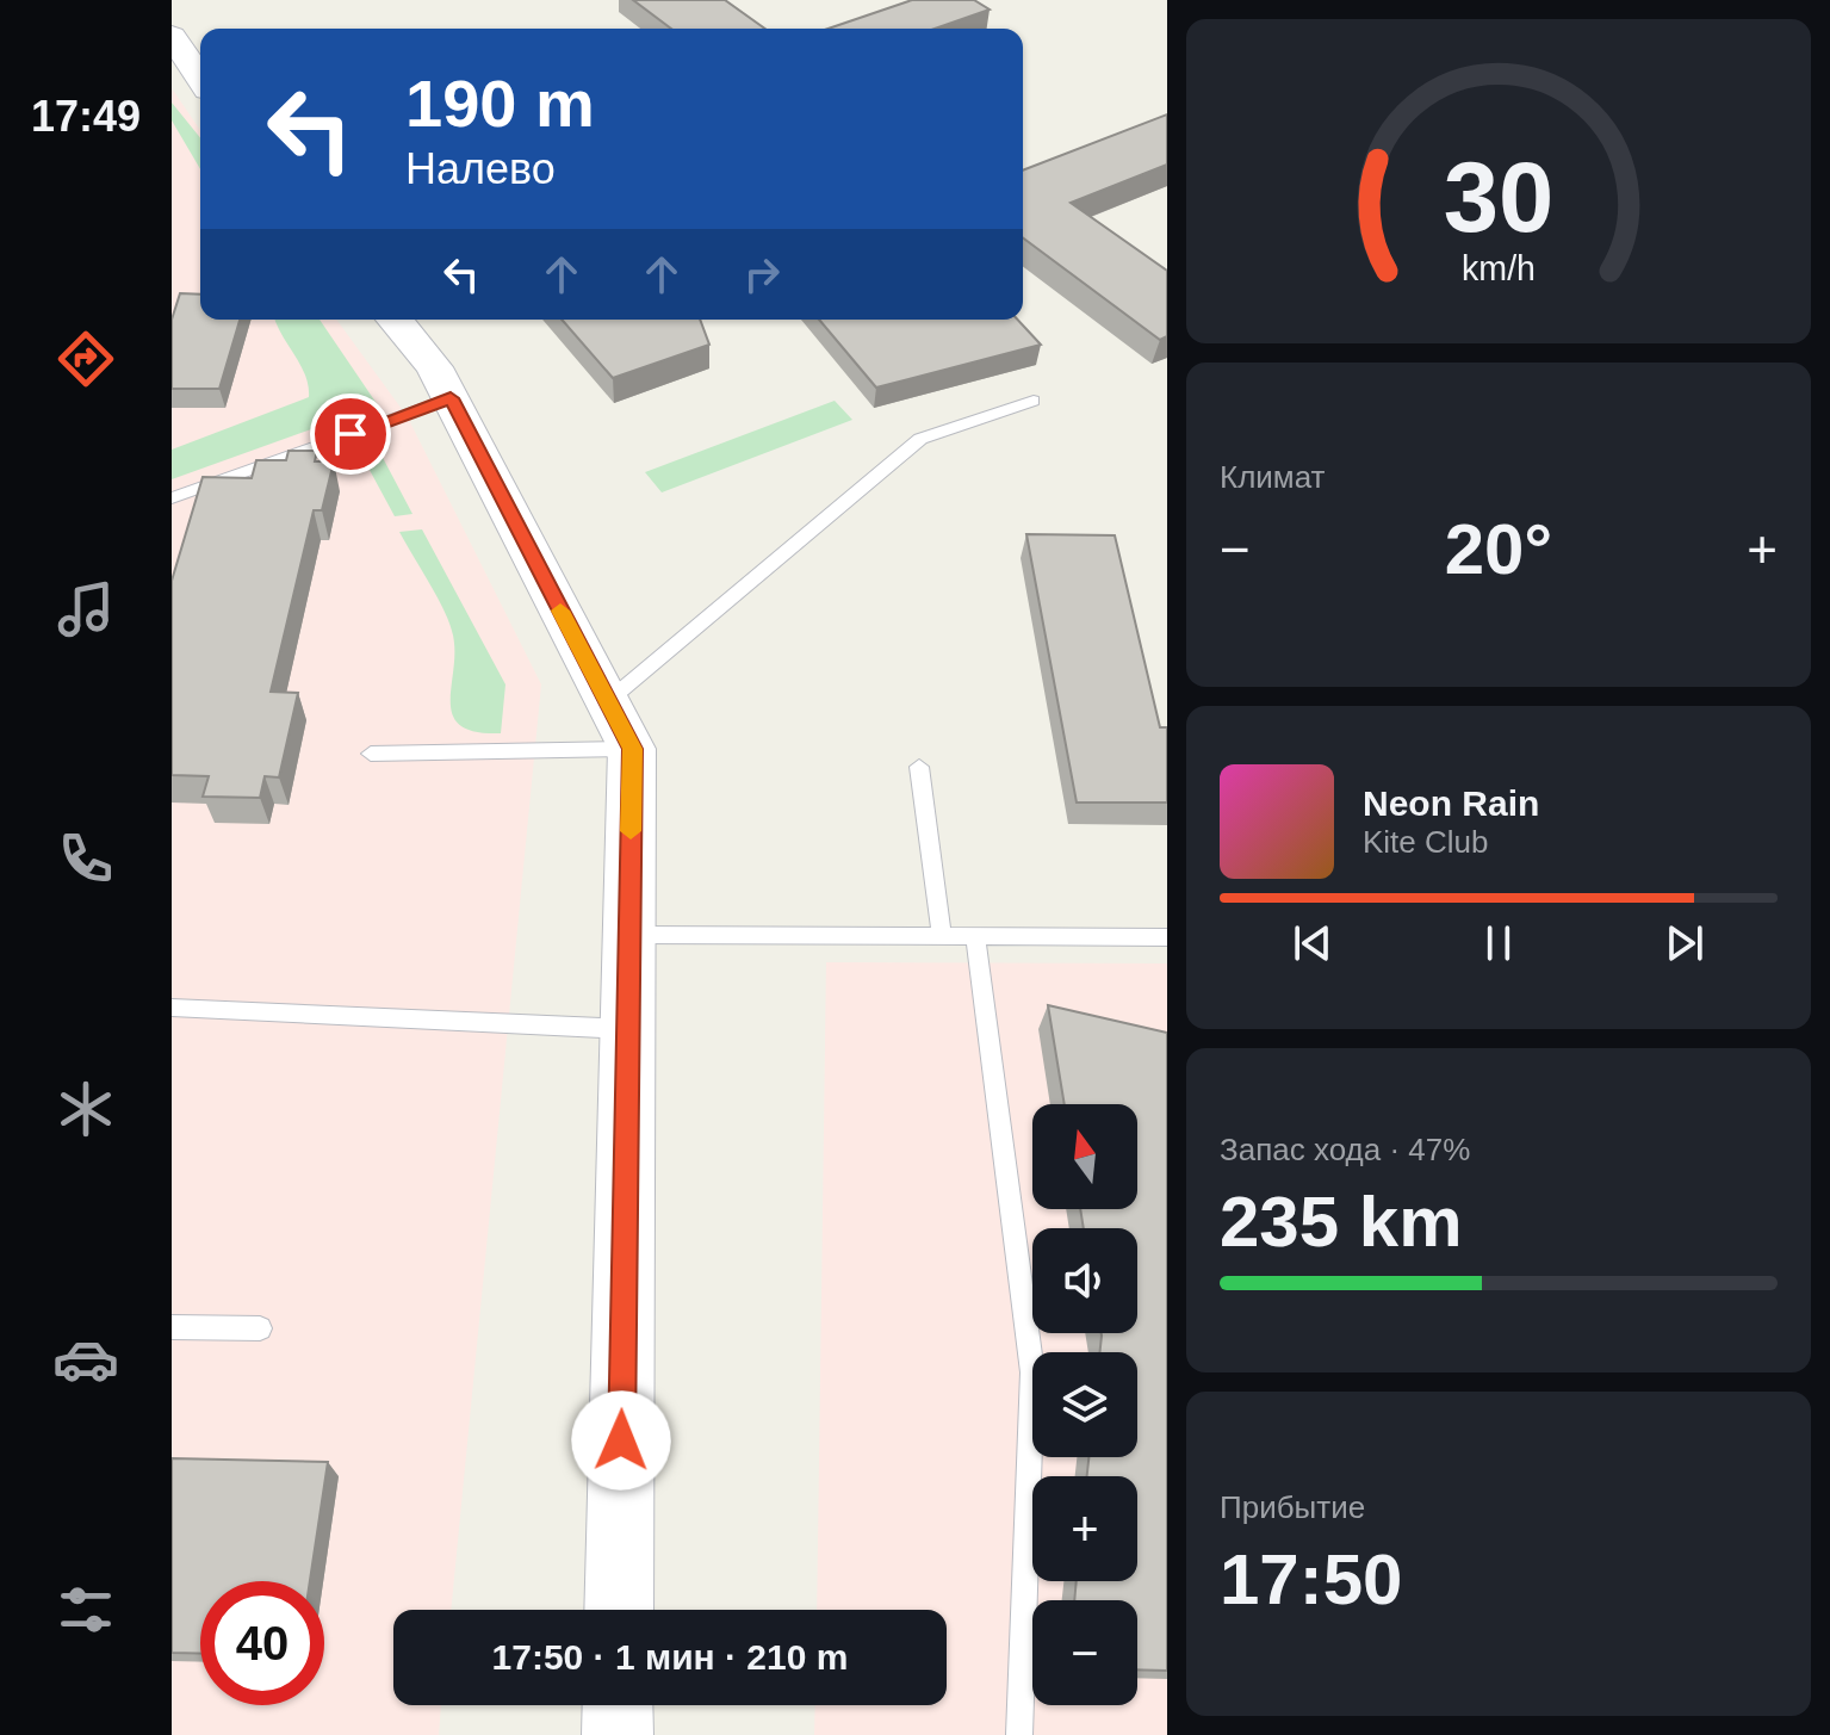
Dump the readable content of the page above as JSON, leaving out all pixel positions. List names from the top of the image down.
{
  "north": "top",
  "page": {
    "tabs": "17:49",
    "turn": ["190 m", "Налево"],
    "tile": [
      "Климат",
      ["Запас хода · 47%", "235 km"],
      ["Прибытие", "17:50"]
    ],
    "heat": ["−", "20°", "+"],
    "song": ["Neon Rain", "Kite Club"],
    "map_buttons": ["+", "−"],
    "limit": "40",
    "trip": "17:50 · 1 мин · 210 m",
    "gauge": ["30", "km/h"]
  }
}
